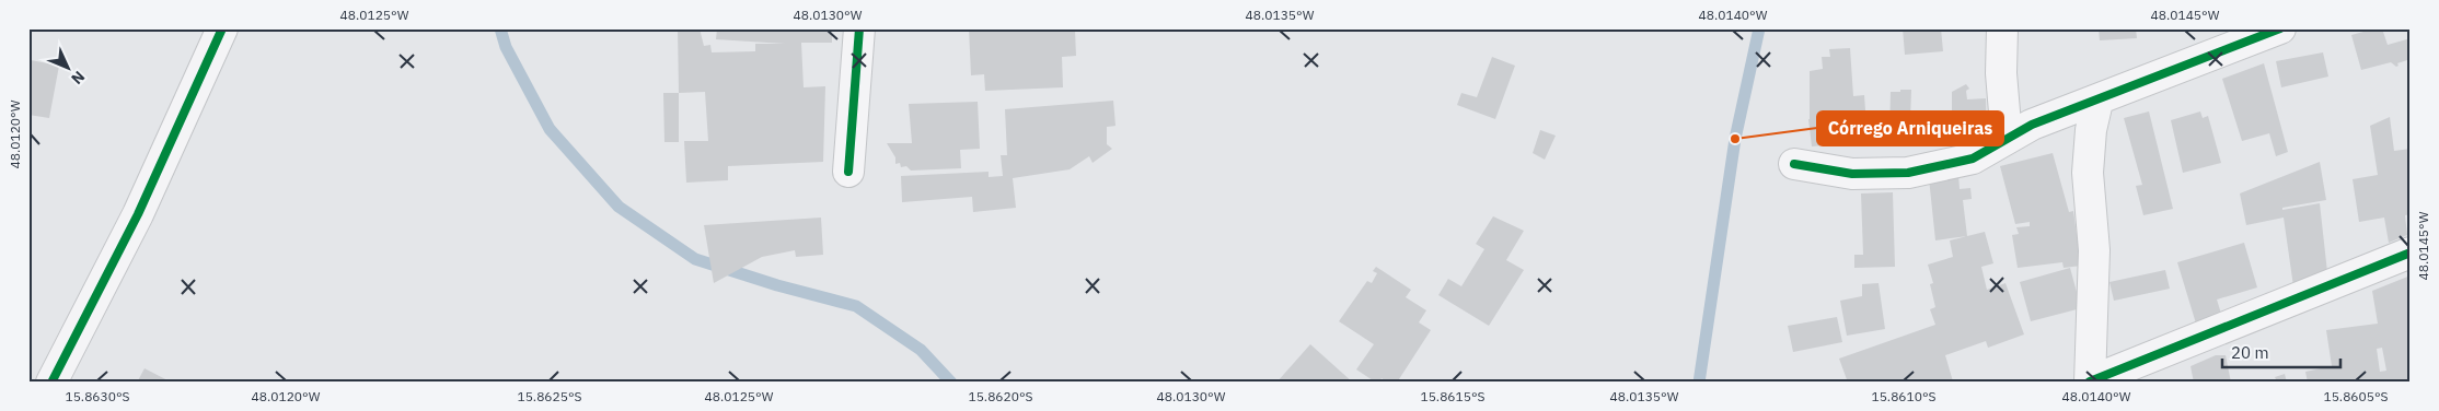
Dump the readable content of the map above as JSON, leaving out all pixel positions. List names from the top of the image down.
{
  "places": ["Córrego Arniqueiras"],
  "scale_bar": "20 m",
  "north": "bottom right",
  "coordinates": [
    "48.0125°W",
    "48.0130°W",
    "48.0135°W",
    "48.0140°W",
    "48.0145°W",
    "48.0120°W",
    "15.8630°S",
    "15.8625°S",
    "15.8620°S",
    "15.8615°S",
    "15.8610°S",
    "15.8605°S"
  ]
}
